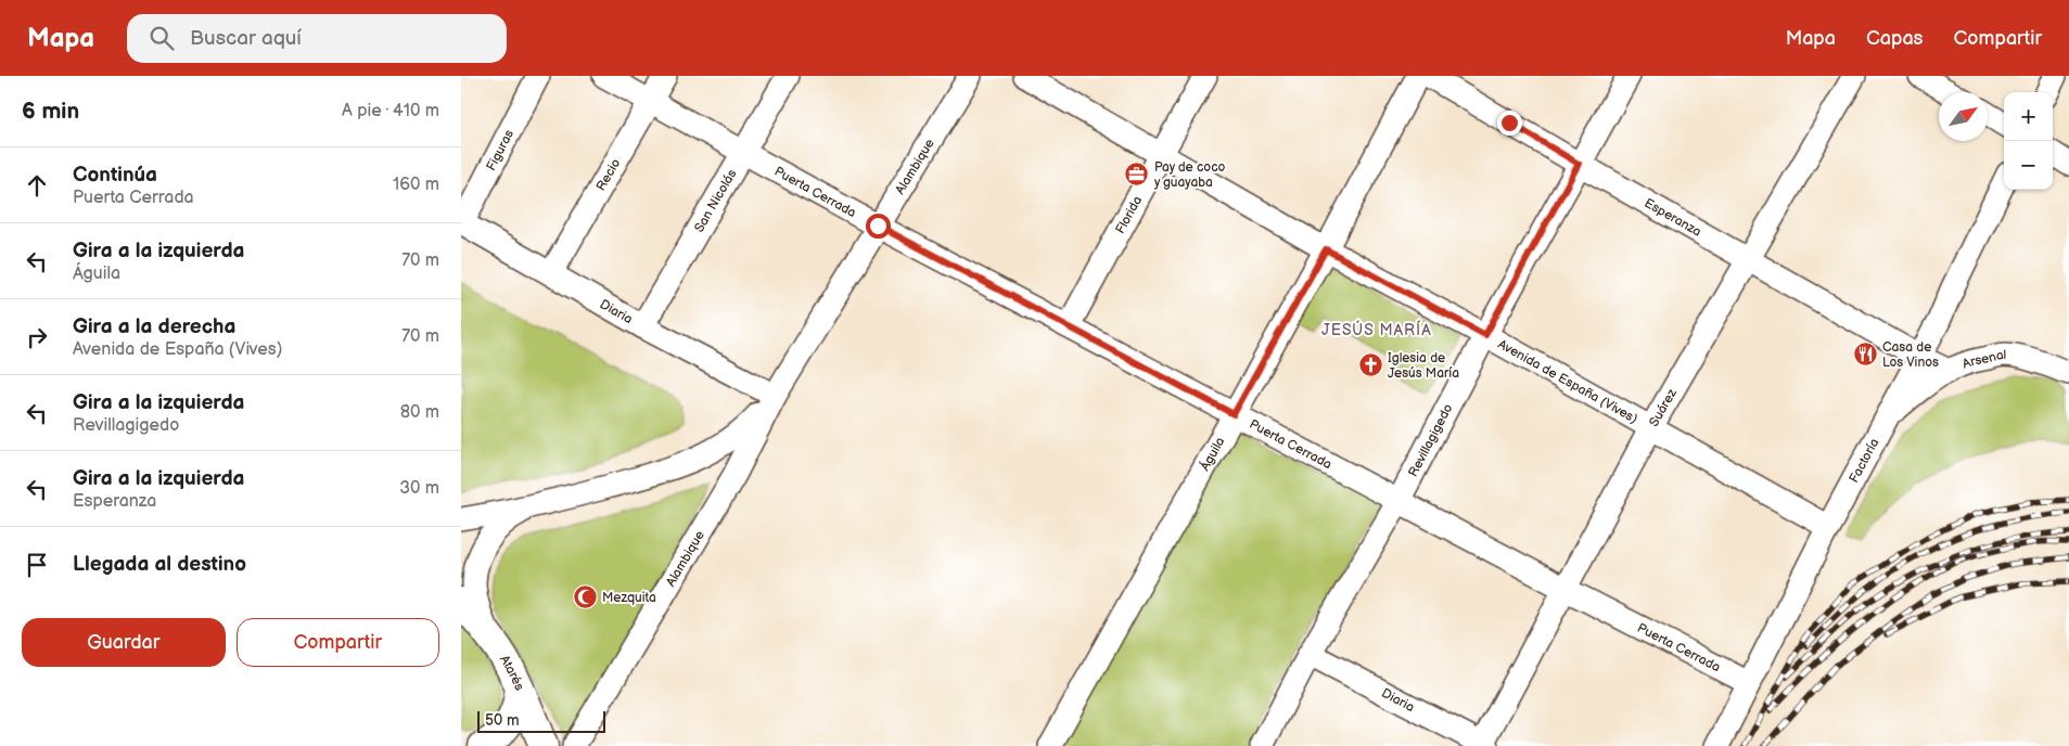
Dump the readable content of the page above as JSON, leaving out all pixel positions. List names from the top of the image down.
{
  "streets": {
    "main road": ["Atarés"],
    "street": [
      "Figuras",
      "Alambique",
      "Recio",
      "Puerta Cerrada",
      "San Nicolás",
      "Florida",
      "Esperanza",
      "Diaria",
      "Arsenal",
      "Avenida de España (Vives)",
      "Suárez",
      "Revillagigedo",
      "Águila",
      "Factoría"
    ]
  },
  "crossings": [
    ["Figuras", "Diaria"],
    ["Alambique", "Puerta Cerrada"],
    ["Alambique", "Diaria"],
    ["Alambique", "Atarés"],
    ["Recio", "Puerta Cerrada"],
    ["Recio", "Diaria"],
    ["Puerta Cerrada", "San Nicolás"],
    ["Puerta Cerrada", "Florida"],
    ["Puerta Cerrada", "Suárez"],
    ["Puerta Cerrada", "Revillagigedo"],
    ["Puerta Cerrada", "Águila"],
    ["Puerta Cerrada", "Factoría"],
    ["San Nicolás", "Diaria"],
    ["Florida", "Avenida de España (Vives)"],
    ["Esperanza", "Arsenal"],
    ["Esperanza", "Suárez"],
    ["Esperanza", "Revillagigedo"],
    ["Esperanza", "Factoría"],
    ["Diaria", "Suárez"],
    ["Diaria", "Revillagigedo"],
    ["Arsenal", "Factoría"],
    ["Avenida de España (Vives)", "Suárez"],
    ["Avenida de España (Vives)", "Revillagigedo"],
    ["Avenida de España (Vives)", "Águila"],
    ["Avenida de España (Vives)", "Factoría"]
  ],
  "districts": ["JESÚS MARÍA"],
  "places": {
    "office": ["Pay de coco y guayaba"],
    "restaurant": ["Casa de Los Vinos"],
    "church": ["Iglesia de Jesús María"],
    "mosque": ["Mezquita"]
  },
  "scale_bar": "50 m",
  "north": "top right",
  "page": {
    "header": "Mapa",
    "search": "Buscar aquí",
    "nav": ["Mapa", "Capas", "Compartir"],
    "heading": ["6 min", "A pie · 410 m"],
    "map_buttons": ["+", "−"],
    "list": [
      ["Continúa", "Puerta Cerrada", "160 m"],
      ["Gira a la izquierda", "Águila", "70 m"],
      ["Gira a la derecha", "Avenida de España (Vives)", "70 m"],
      ["Gira a la izquierda", "Revillagigedo", "80 m"],
      ["Gira a la izquierda", "Esperanza", "30 m"],
      "Llegada al destino"
    ],
    "buttons": ["Guardar", "Compartir"],
    "scale": "50 m"
  }
}
